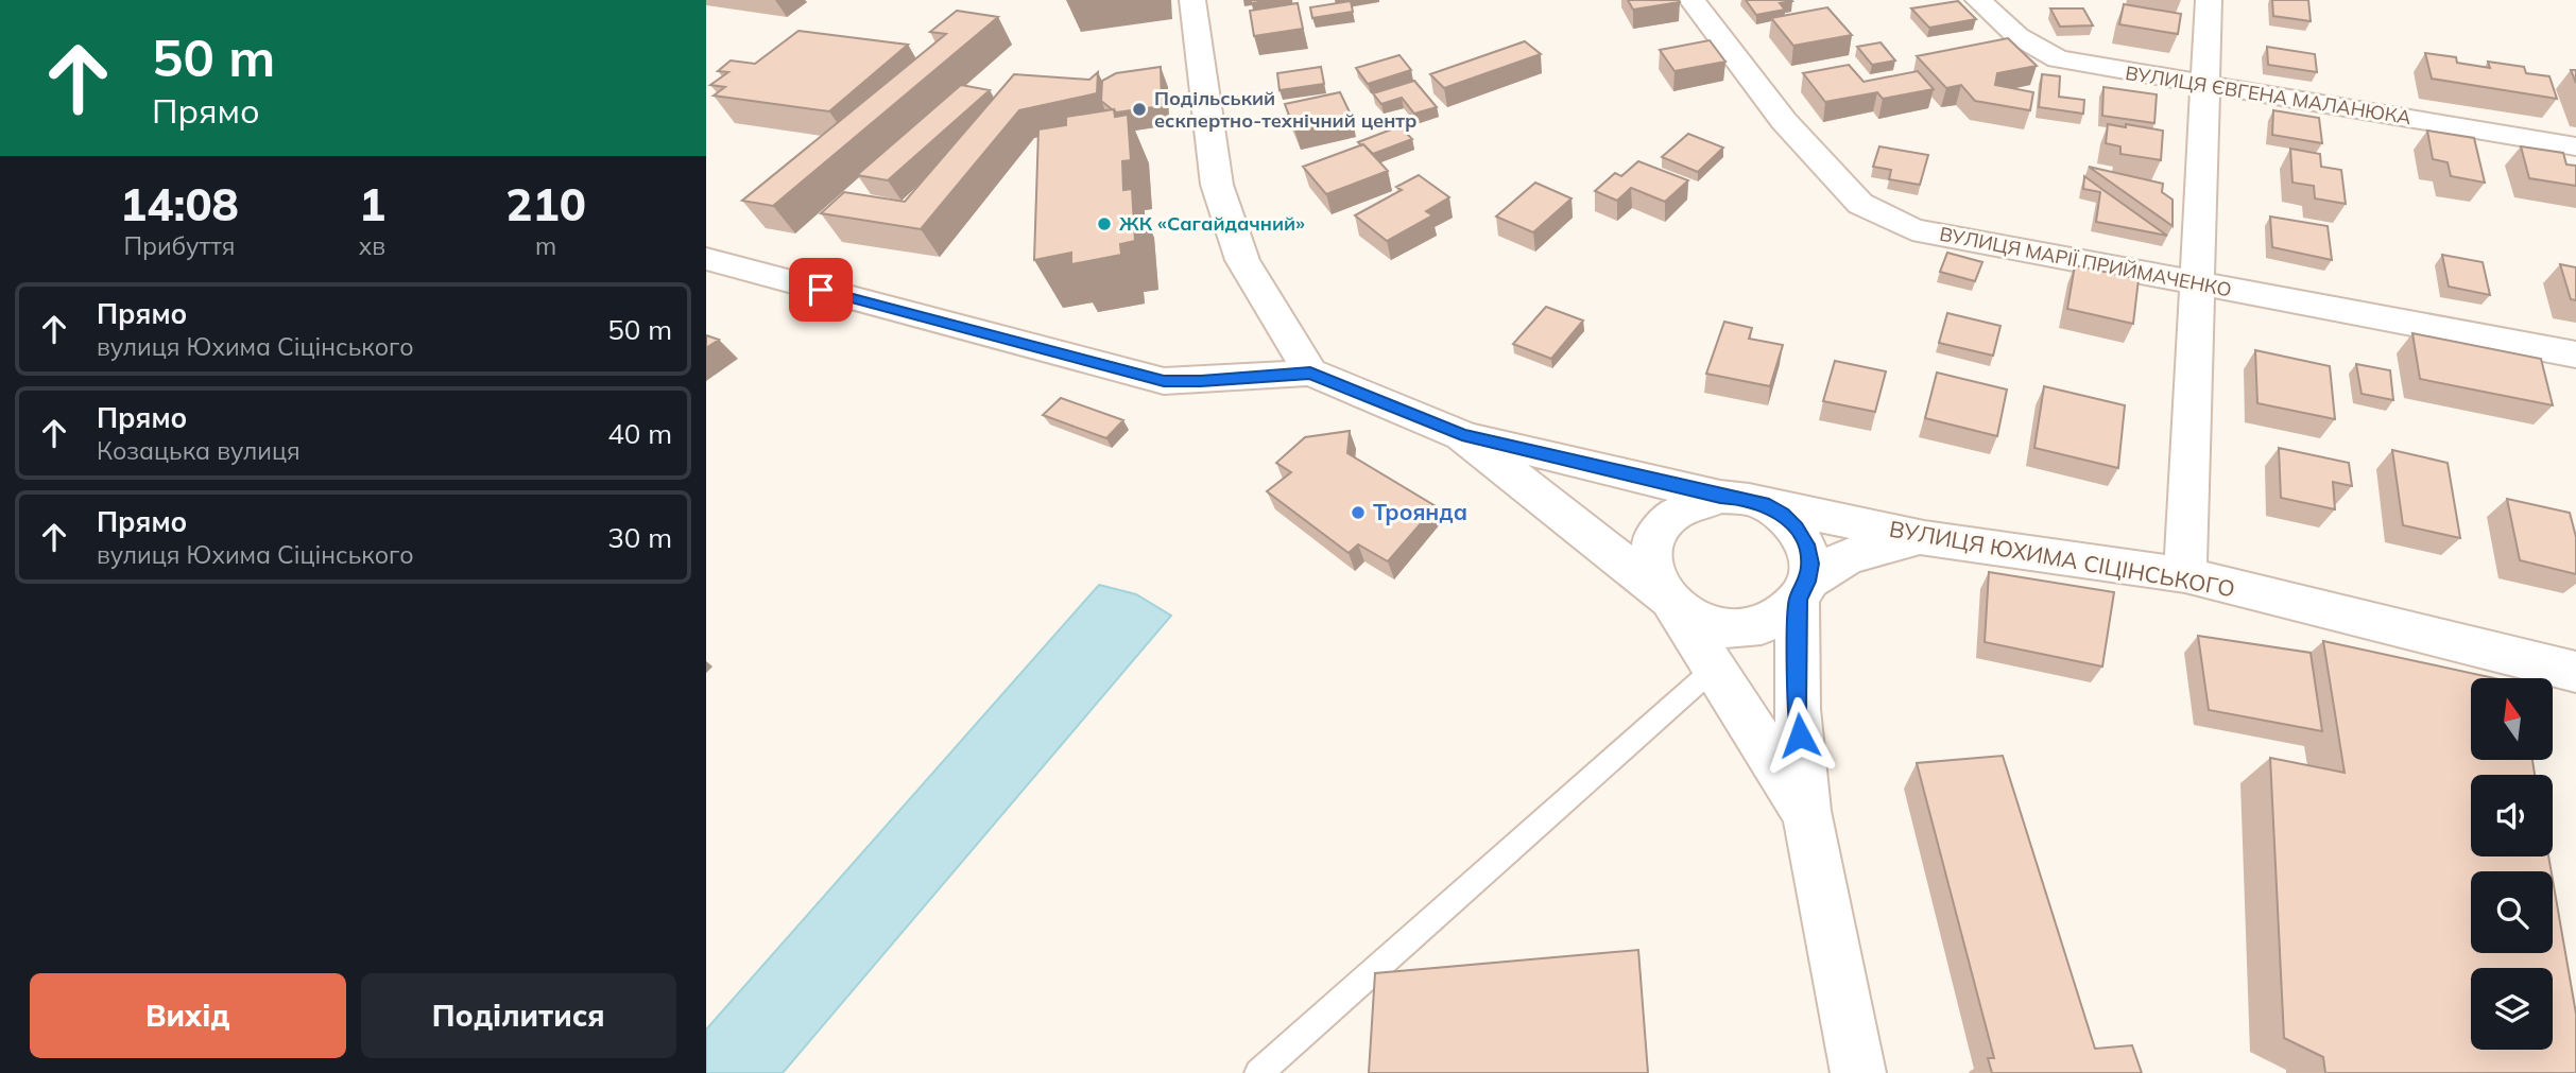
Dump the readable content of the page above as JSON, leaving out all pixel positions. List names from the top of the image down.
{
  "streets": {
    "street": ["ВУЛИЦЯ ЄВГЕНА МАЛАНЮКА", "ВУЛИЦЯ МАРІЇ ПРИЙМАЧЕНКО", "ВУЛИЦЯ ЮХИМА СІЦІНСЬКОГО"]
  },
  "places": ["Подільський ескпертно-технічний центр", "ЖК «Сагайдачний»", "Троянда"],
  "north": "top",
  "page": {
    "turn": ["50 m", "Прямо"],
    "eta": [
      "14:08",
      "Прибуття",
      "1",
      "хв",
      "210",
      "m"
    ],
    "list": [
      {
        "name": "Прямо",
        "note": "вулиця Юхима Сіцінського",
        "value": "50 m"
      },
      {
        "name": "Прямо",
        "note": "Козацька вулиця",
        "value": "40 m"
      },
      {
        "name": "Прямо",
        "note": "вулиця Юхима Сіцінського",
        "value": "30 m"
      }
    ],
    "buttons": ["Вихід", "Поділитися"]
  }
}
